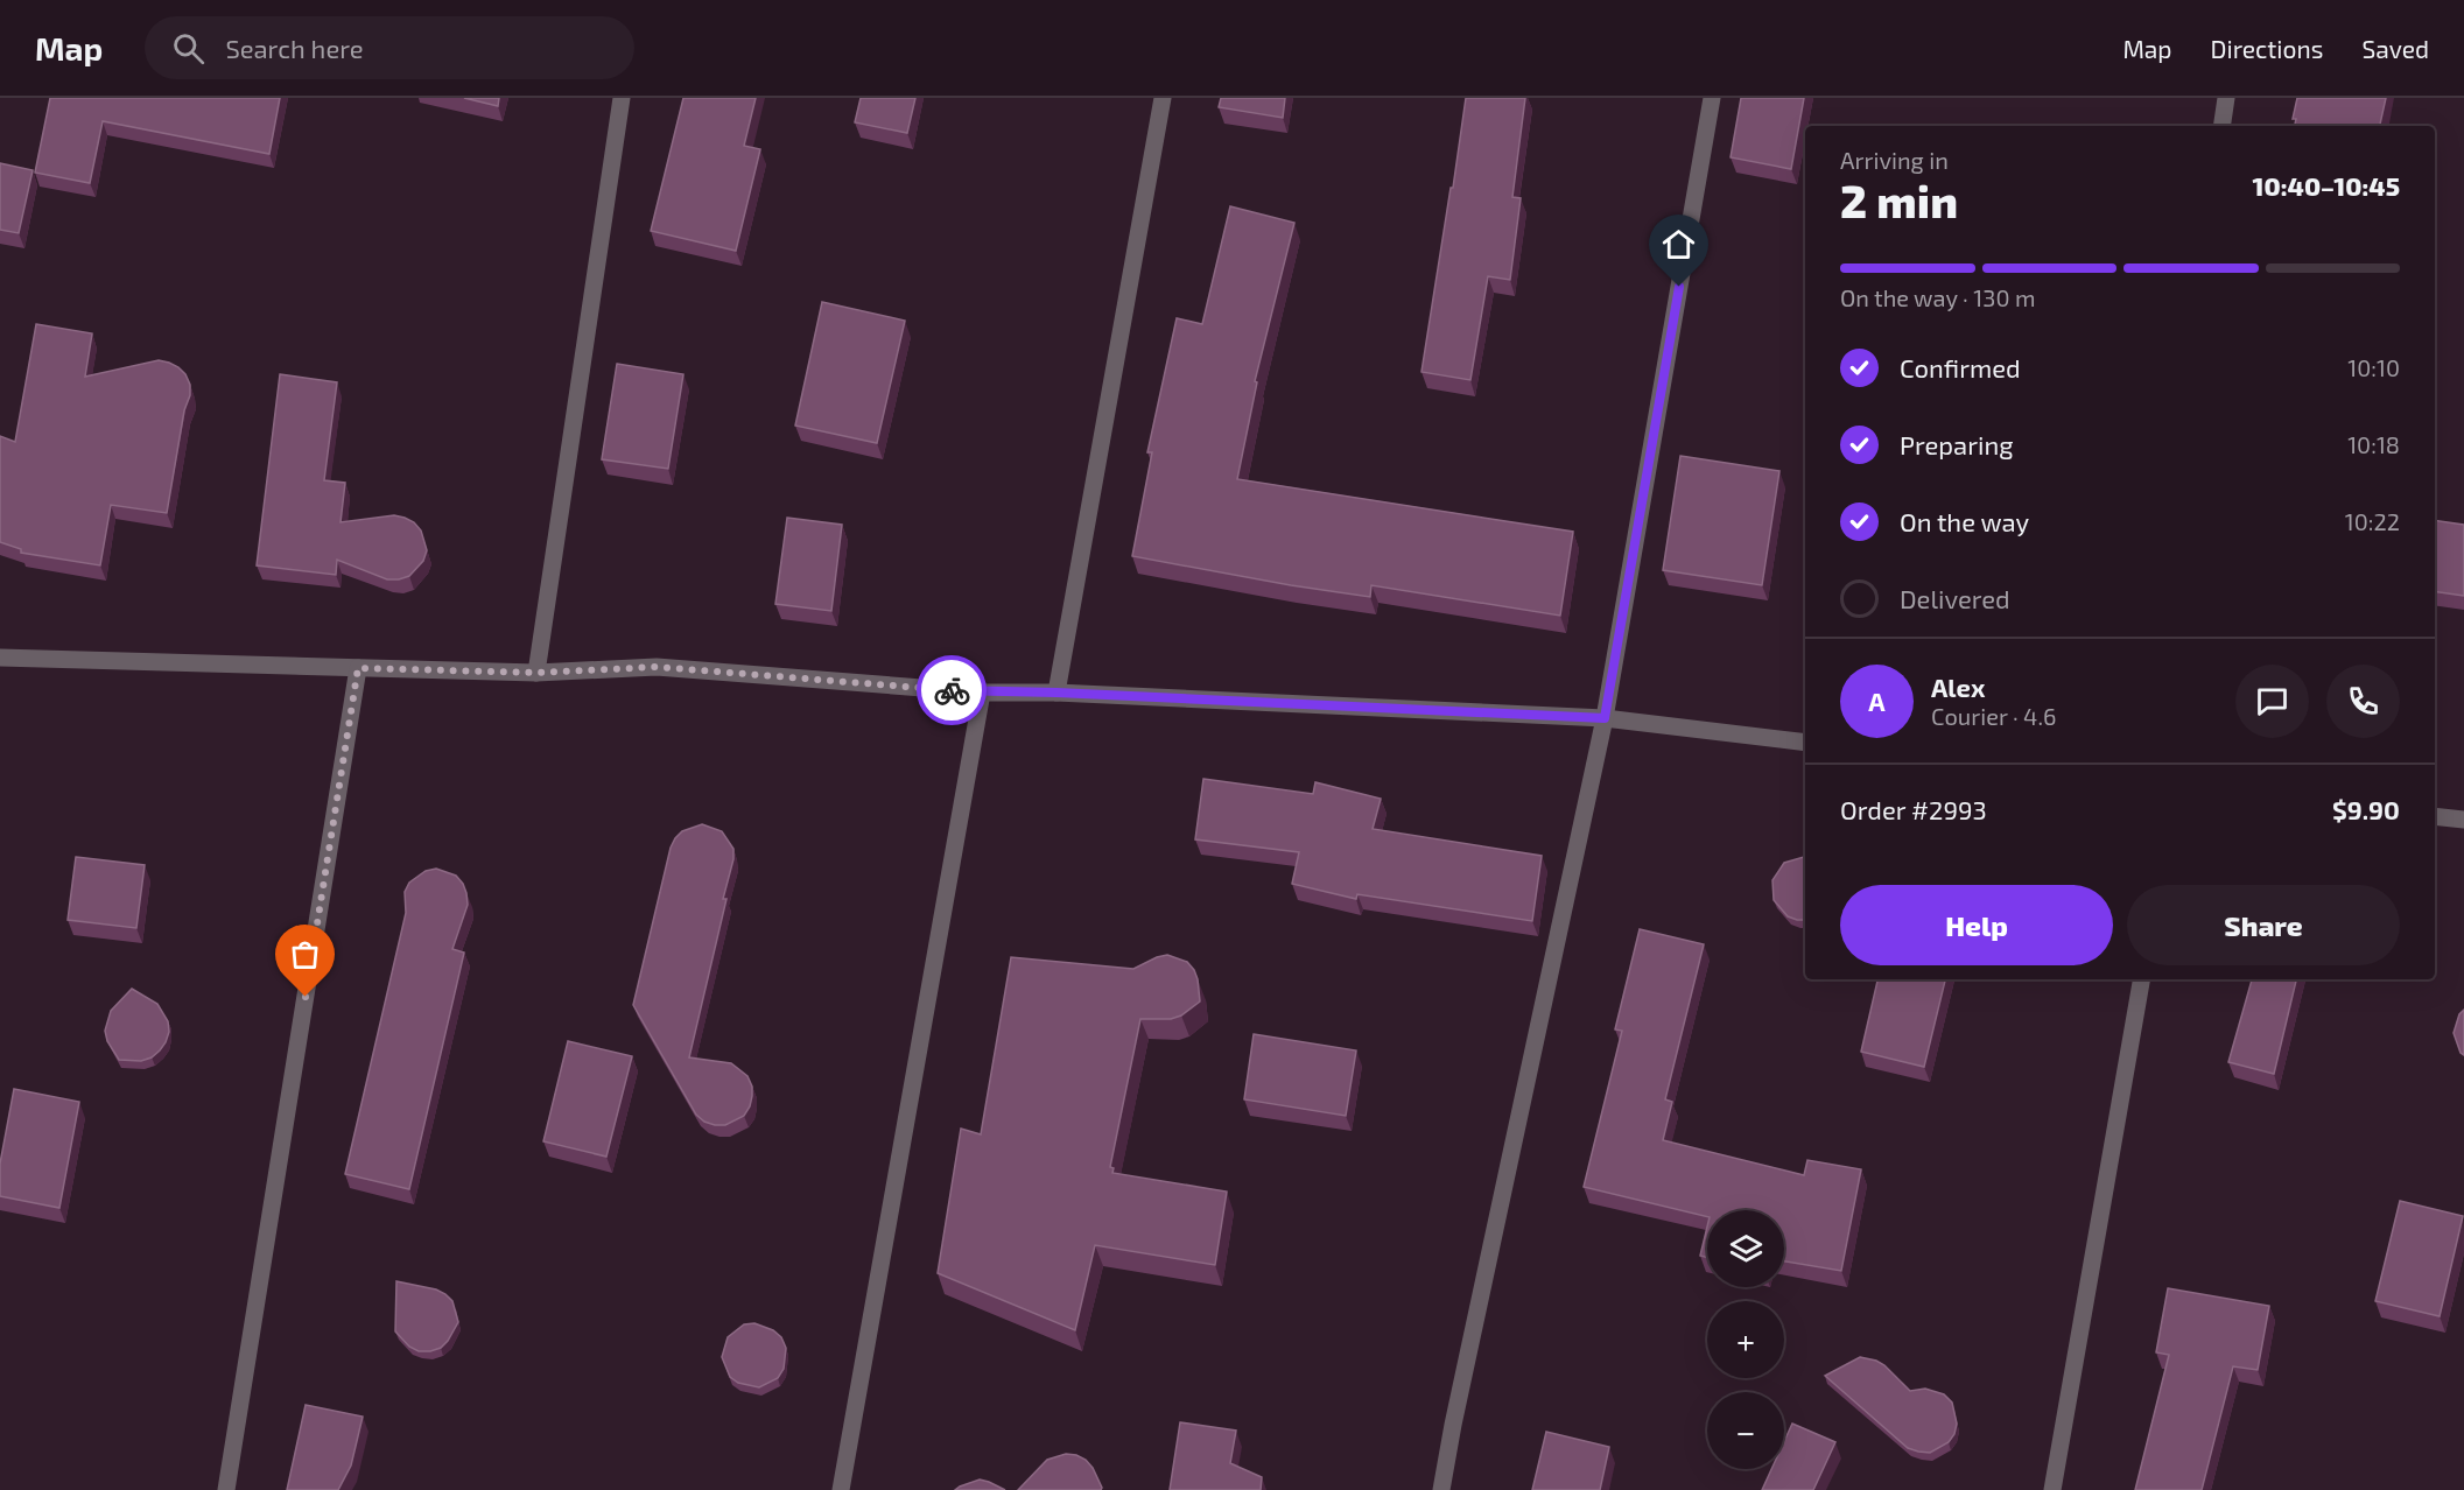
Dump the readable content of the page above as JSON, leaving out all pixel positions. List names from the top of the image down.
{
  "page": {
    "header": "Map",
    "search": "Search here",
    "nav": ["Map", "Directions", "Saved"],
    "heading": ["2 min", "Arriving in", "10:40–10:45"],
    "panel": [
      "Alex",
      "Courier · 4.6",
      "Order #2993",
      "$9.90"
    ],
    "bar": "On the way · 130 m",
    "list": [
      ["Confirmed", "10:10"],
      ["Preparing", "10:18"],
      ["On the way", "10:22"],
      "Delivered"
    ],
    "round": "A",
    "buttons": ["Help", "Share"],
    "map_buttons": ["+", "−"]
  }
}
